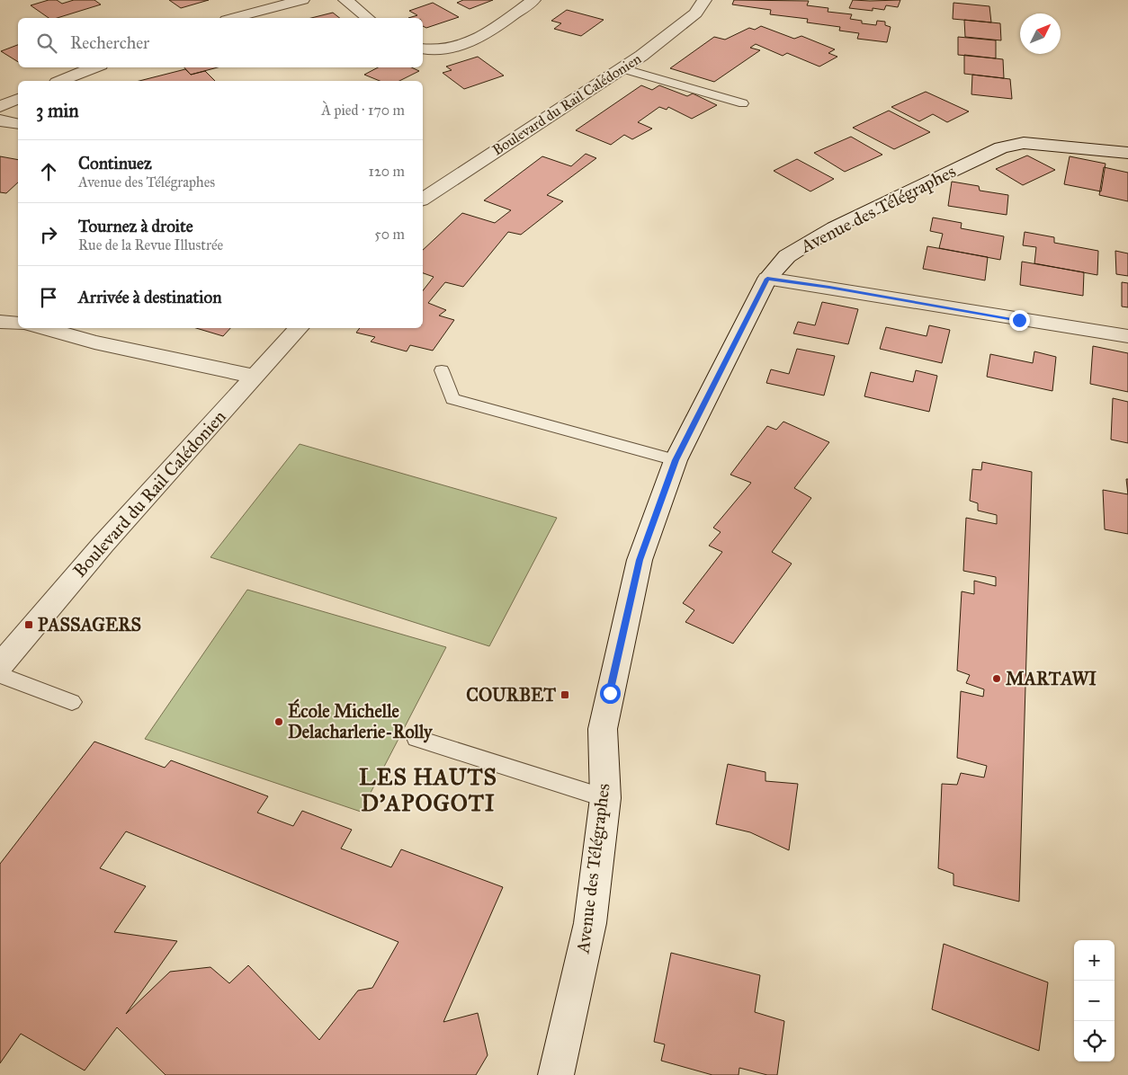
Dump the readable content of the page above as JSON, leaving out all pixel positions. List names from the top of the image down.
{
  "streets": {
    "street": ["Boulevard du Rail Calédonien", "Avenue des Télégraphes"]
  },
  "districts": ["LES HAUTS D'APOGOTI"],
  "places": {
    "transit": ["PASSAGERS", "COURBET"],
    "other": ["MARTAWI", "École Michelle Delacharlerie-Rolly"]
  },
  "north": "top right",
  "page": {
    "search": "Rechercher",
    "heading": ["3 min", "À pied · 170 m"],
    "list": [
      ["Continuez", "Avenue des Télégraphes", "120 m"],
      ["Tournez à droite", "Rue de la Revue Illustrée", "50 m"],
      "Arrivée à destination"
    ],
    "map_buttons": ["+", "−"]
  }
}
